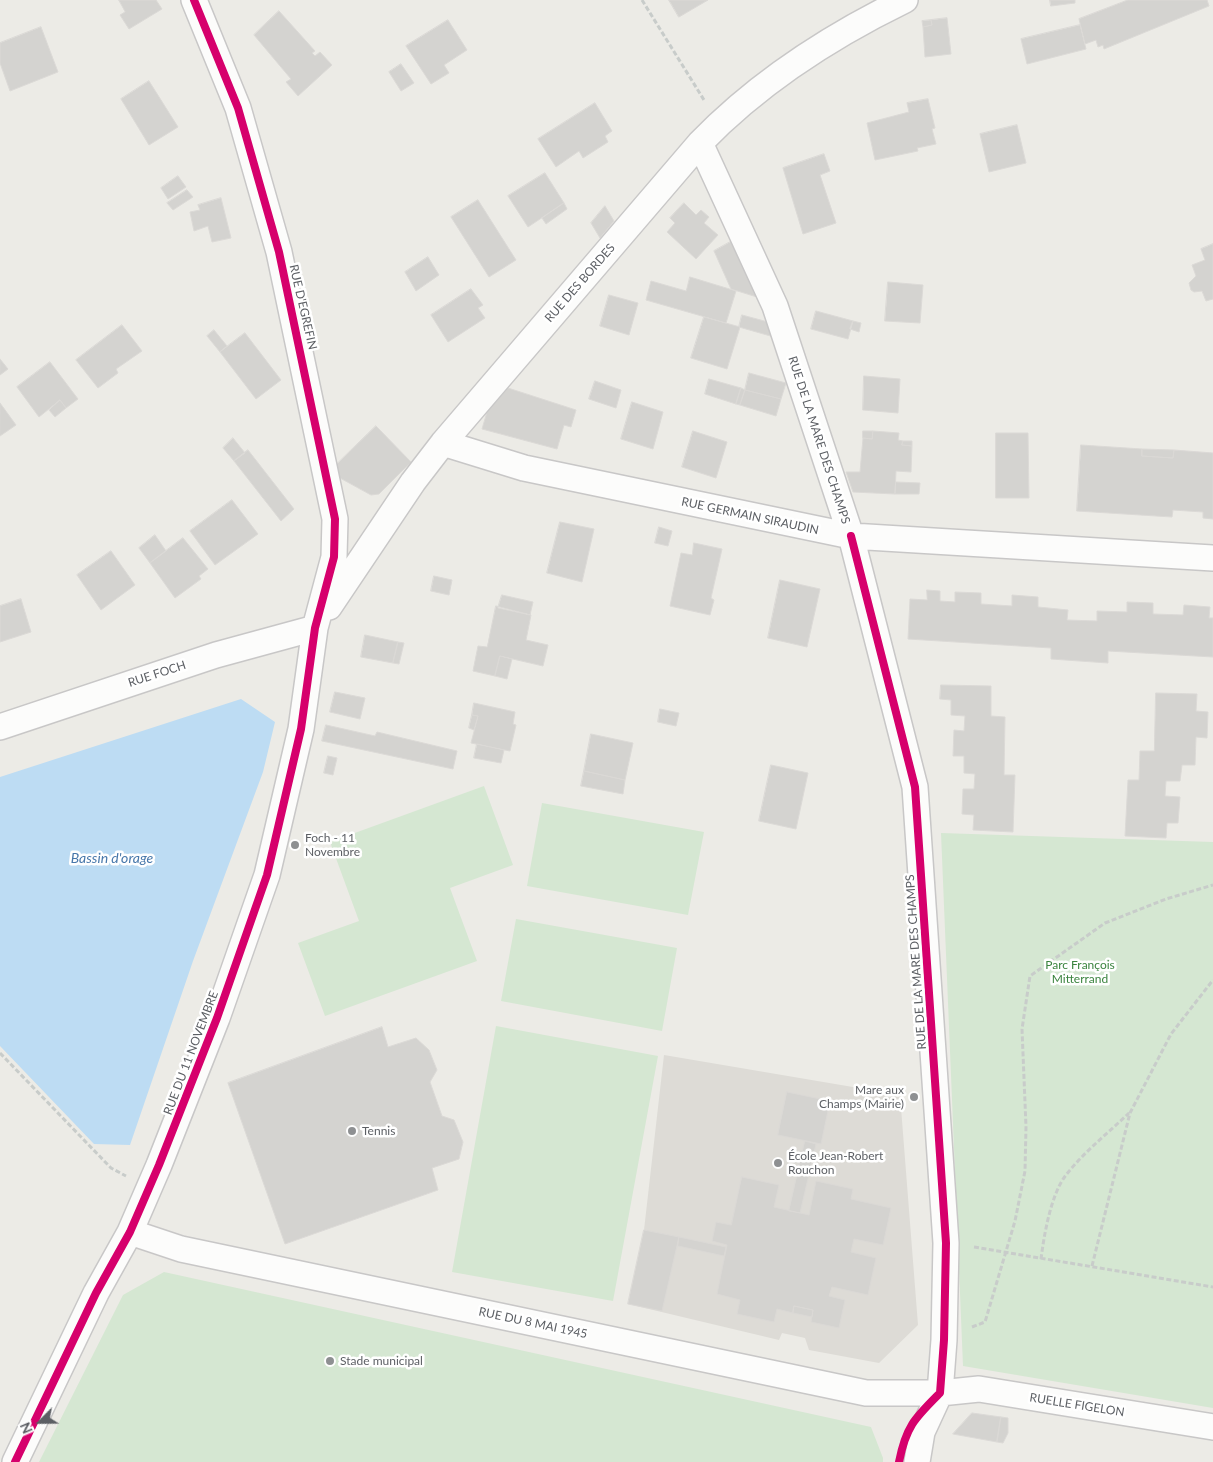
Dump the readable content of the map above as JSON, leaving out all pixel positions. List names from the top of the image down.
{
  "streets": {
    "street": [
      "RUE DES BORDES",
      "RUE D'EGREFIN",
      "RUE DE LA MARE DES CHAMPS",
      "RUE GERMAIN SIRAUDIN",
      "RUE FOCH",
      "RUE DU 11 NOVEMBRE",
      "RUE DU 8 MAI 1945",
      "RUELLE FIGELON"
    ]
  },
  "crossings": [
    ["RUE DES BORDES", "RUE D'EGREFIN"],
    ["RUE DES BORDES", "RUE DE LA MARE DES CHAMPS"],
    ["RUE DES BORDES", "RUE GERMAIN SIRAUDIN"],
    ["RUE DES BORDES", "RUE FOCH"],
    ["RUE DES BORDES", "RUE DU 11 NOVEMBRE"],
    ["RUE D'EGREFIN", "RUE FOCH"],
    ["RUE D'EGREFIN", "RUE DU 11 NOVEMBRE"],
    ["RUE DE LA MARE DES CHAMPS", "RUE GERMAIN SIRAUDIN"],
    ["RUE DE LA MARE DES CHAMPS", "RUE DU 8 MAI 1945"],
    ["RUE DE LA MARE DES CHAMPS", "RUELLE FIGELON"],
    ["RUE FOCH", "RUE DU 11 NOVEMBRE"],
    ["RUE DU 11 NOVEMBRE", "RUE DU 8 MAI 1945"],
    ["RUE DU 8 MAI 1945", "RUELLE FIGELON"]
  ],
  "water": ["Bassin d'orage"],
  "parks": ["Parc François Mitterrand"],
  "places": [
    "Foch - 11 Novembre",
    "Mare aux Champs (Mairie)",
    "Tennis",
    "École Jean-Robert Rouchon",
    "Stade municipal"
  ],
  "north": "bottom left"
}
